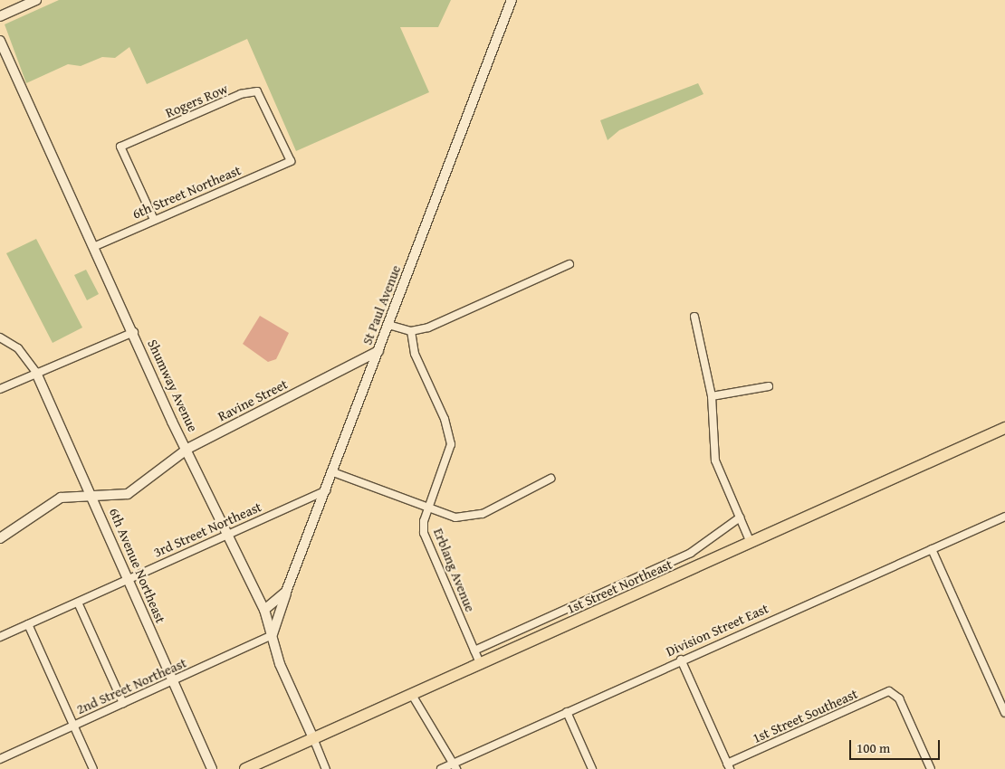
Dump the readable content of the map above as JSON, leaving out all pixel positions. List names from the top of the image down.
{
  "streets": {
    "main road": ["1st Street Northeast"],
    "street": [
      "Rogers Row",
      "6th Street Northeast",
      "St Paul Avenue",
      "Shumway Avenue",
      "Ravine Street",
      "3rd Street Northeast",
      "6th Avenue Northeast",
      "Erblang Avenue",
      "Division Street East",
      "2nd Street Northeast",
      "1st Street Southeast"
    ]
  },
  "crossings": [
    ["Rogers Row", "6th Street Northeast"],
    ["6th Street Northeast", "Shumway Avenue"],
    ["St Paul Avenue", "Shumway Avenue"],
    ["St Paul Avenue", "Ravine Street"],
    ["St Paul Avenue", "3rd Street Northeast"],
    ["Shumway Avenue", "Ravine Street"],
    ["Shumway Avenue", "3rd Street Northeast"],
    ["Shumway Avenue", "1st Street Northeast"],
    ["Shumway Avenue", "2nd Street Northeast"],
    ["Ravine Street", "6th Avenue Northeast"],
    ["3rd Street Northeast", "6th Avenue Northeast"],
    ["6th Avenue Northeast", "2nd Street Northeast"],
    ["Erblang Avenue", "1st Street Northeast"]
  ],
  "scale_bar": "100 m"
}
